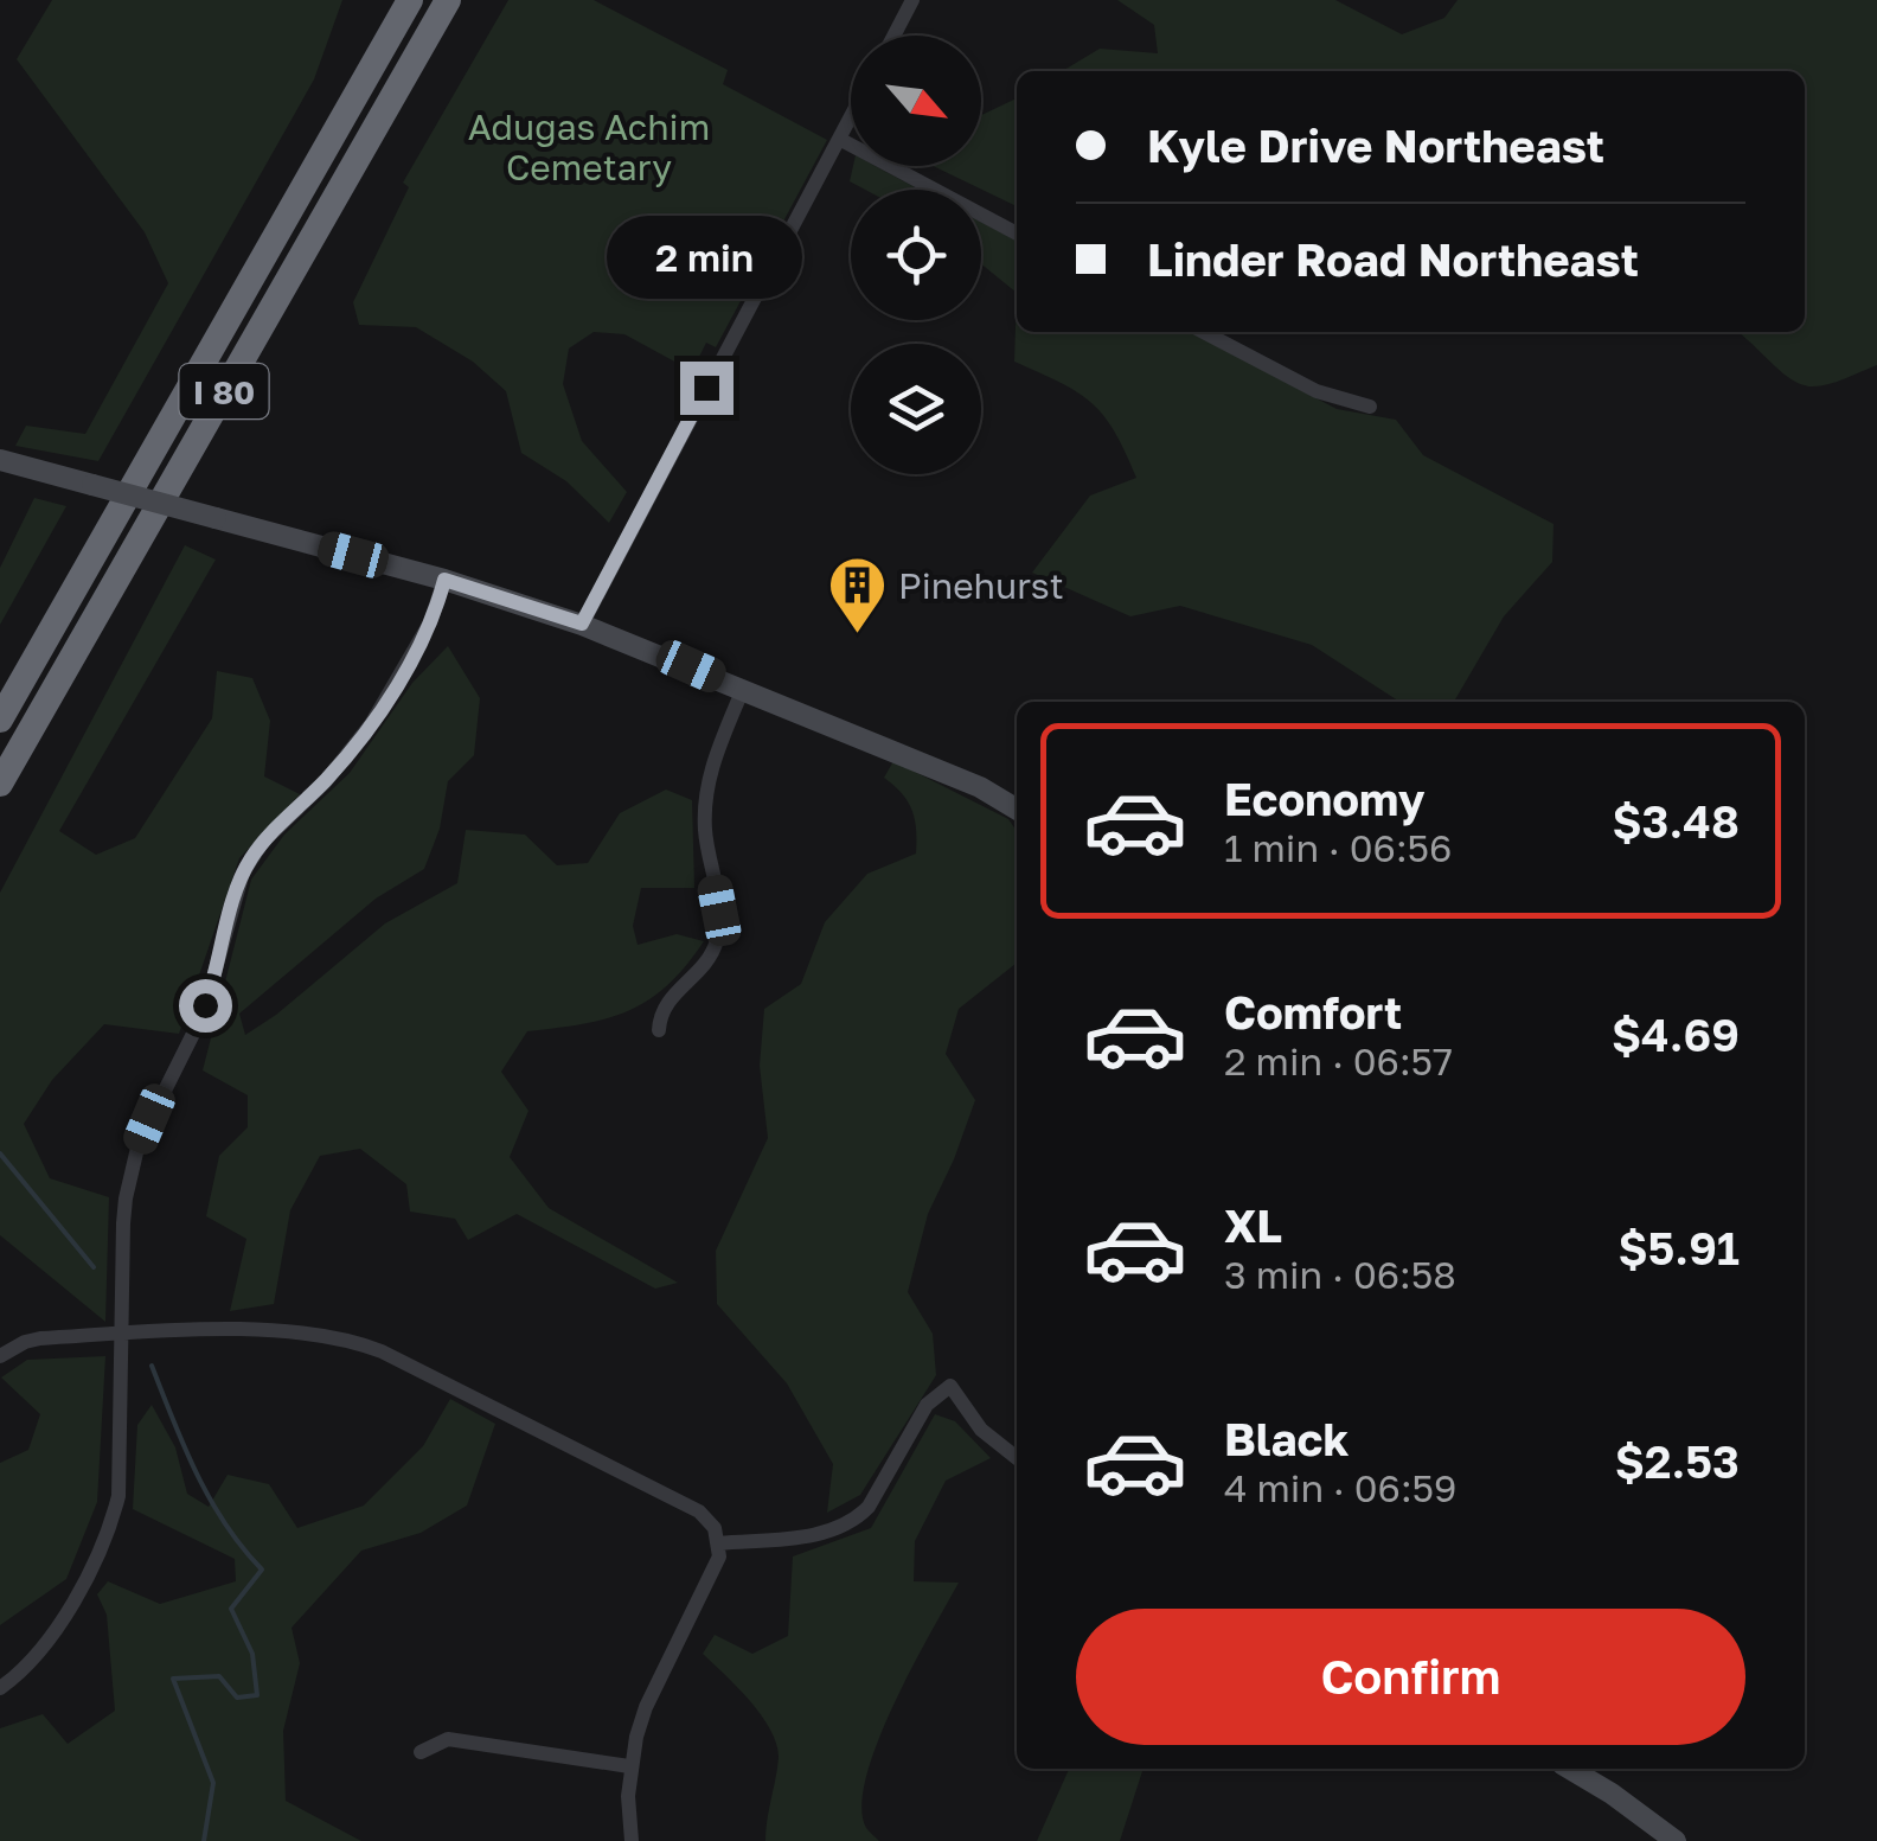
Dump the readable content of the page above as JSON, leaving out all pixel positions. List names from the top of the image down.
{
  "streets": {
    "highway": ["I 80"]
  },
  "parks": ["Adugas Achim Cemetary"],
  "places": {
    "building": ["Pinehurst"]
  },
  "north": "bottom right",
  "page": {
    "banner": ["Kyle Drive Northeast", "Linder Road Northeast"],
    "bubble": "2 min",
    "list": [
      {
        "name": "Economy",
        "note": "1 min · 06:56",
        "value": "$3.48"
      },
      {
        "name": "Comfort",
        "note": "2 min · 06:57",
        "value": "$4.69"
      },
      {
        "name": "XL",
        "note": "3 min · 06:58",
        "value": "$5.91"
      },
      {
        "name": "Black",
        "note": "4 min · 06:59",
        "value": "$2.53"
      }
    ],
    "buttons": "Confirm"
  }
}
